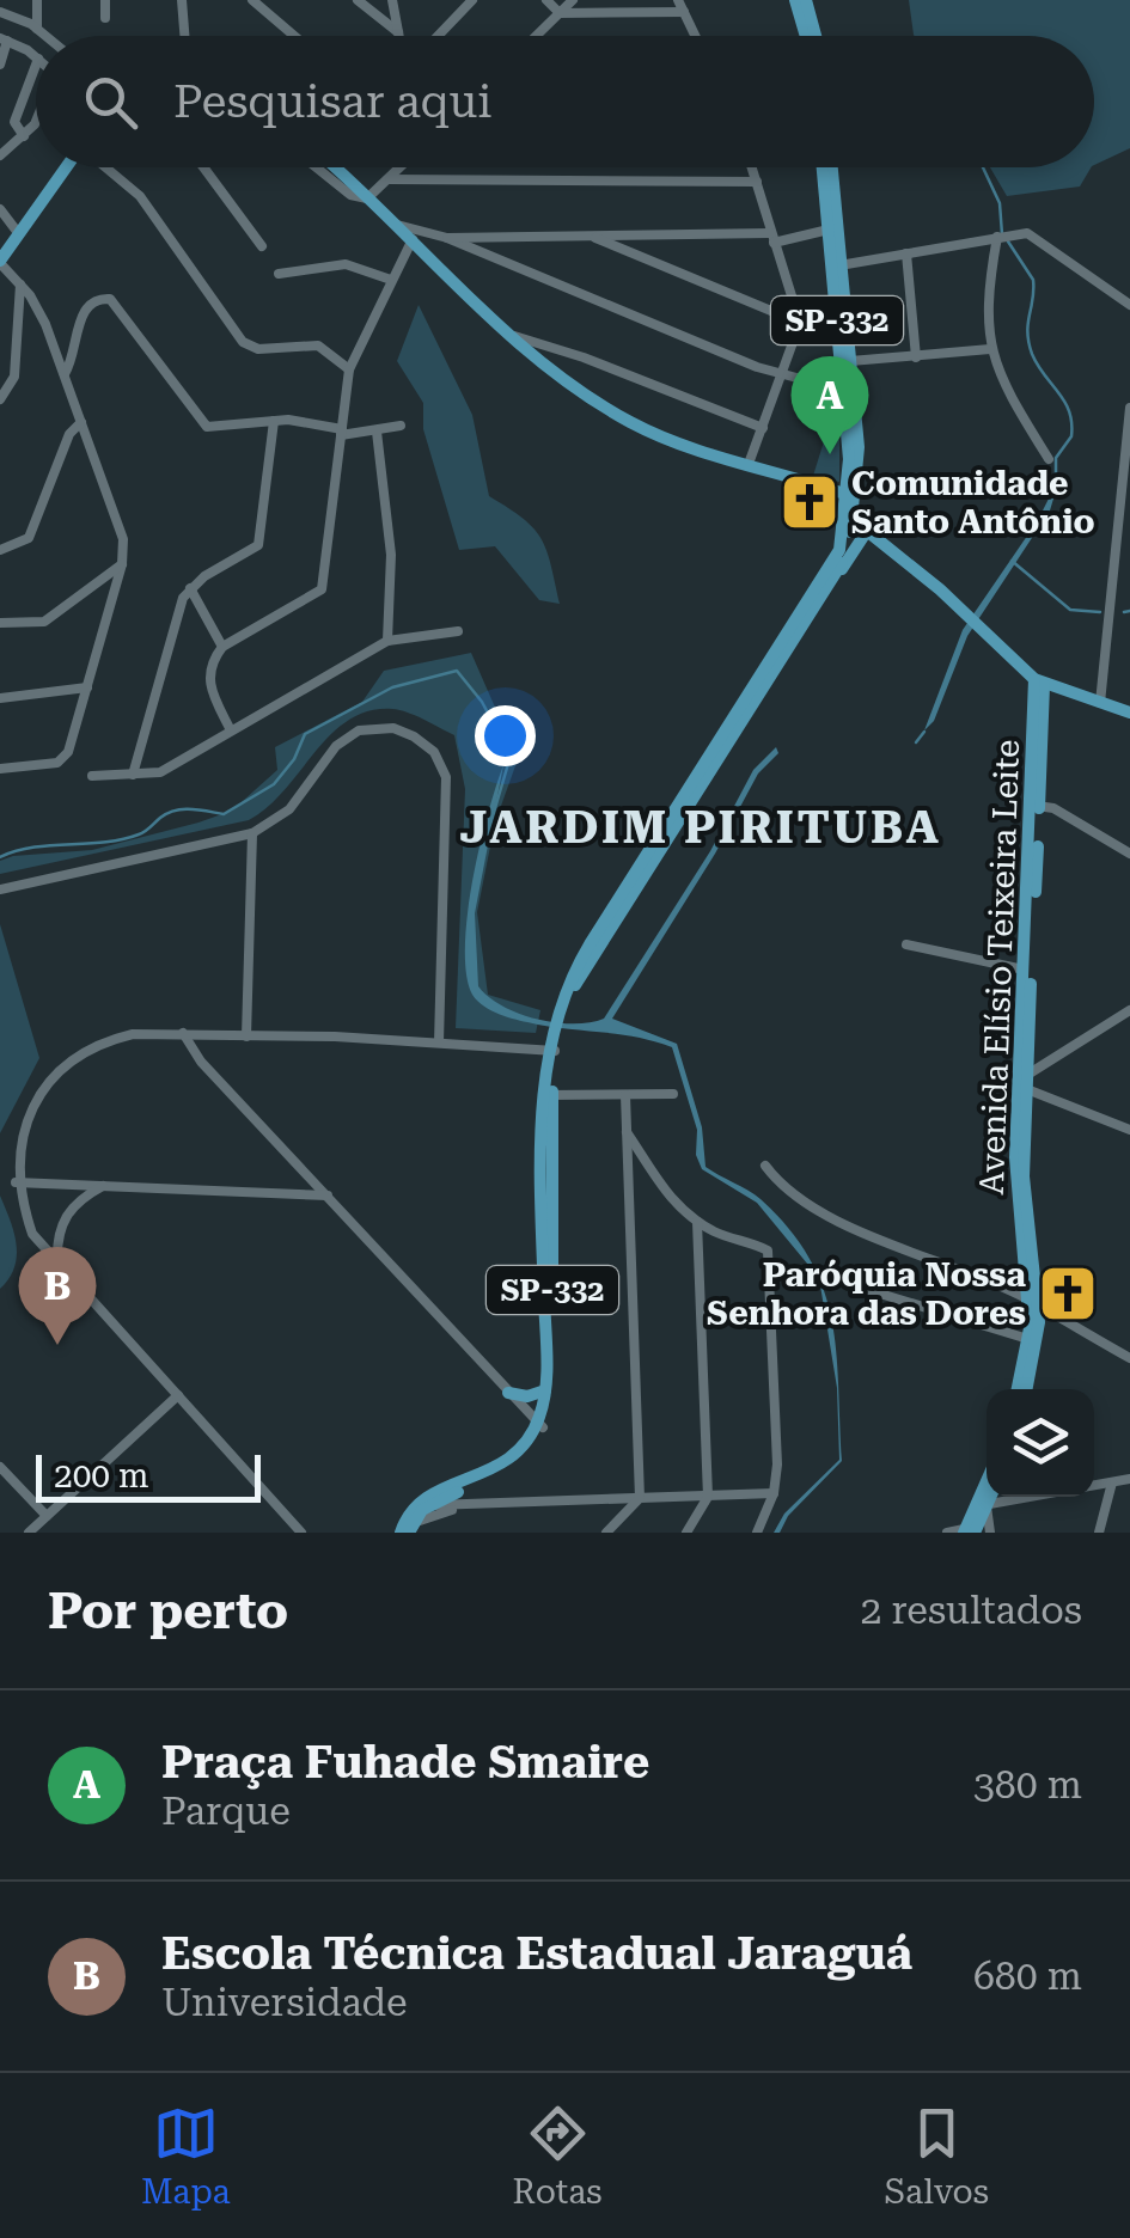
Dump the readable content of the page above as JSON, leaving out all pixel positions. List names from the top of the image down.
{
  "streets": {
    "main road": ["SP-332", "Avenida Elísio Teixeira Leite"]
  },
  "districts": ["JARDIM PIRITUBA"],
  "places": {
    "church": ["Comunidade Santo Antônio", "Paróquia Nossa Senhora das Dores"]
  },
  "scale_bar": "200 m",
  "page": {
    "search": "Pesquisar aqui",
    "pins": ["A", "B"],
    "scale": "200 m",
    "heading": ["Por perto", "2 resultados"],
    "list": [
      {
        "mark": "A",
        "name": "Praça Fuhade Smaire",
        "note": "Parque",
        "value": "380 m"
      },
      {
        "mark": "B",
        "name": "Escola Técnica Estadual Jaraguá",
        "note": "Universidade",
        "value": "680 m"
      }
    ],
    "nav": ["Mapa", "Rotas", "Salvos"]
  }
}
